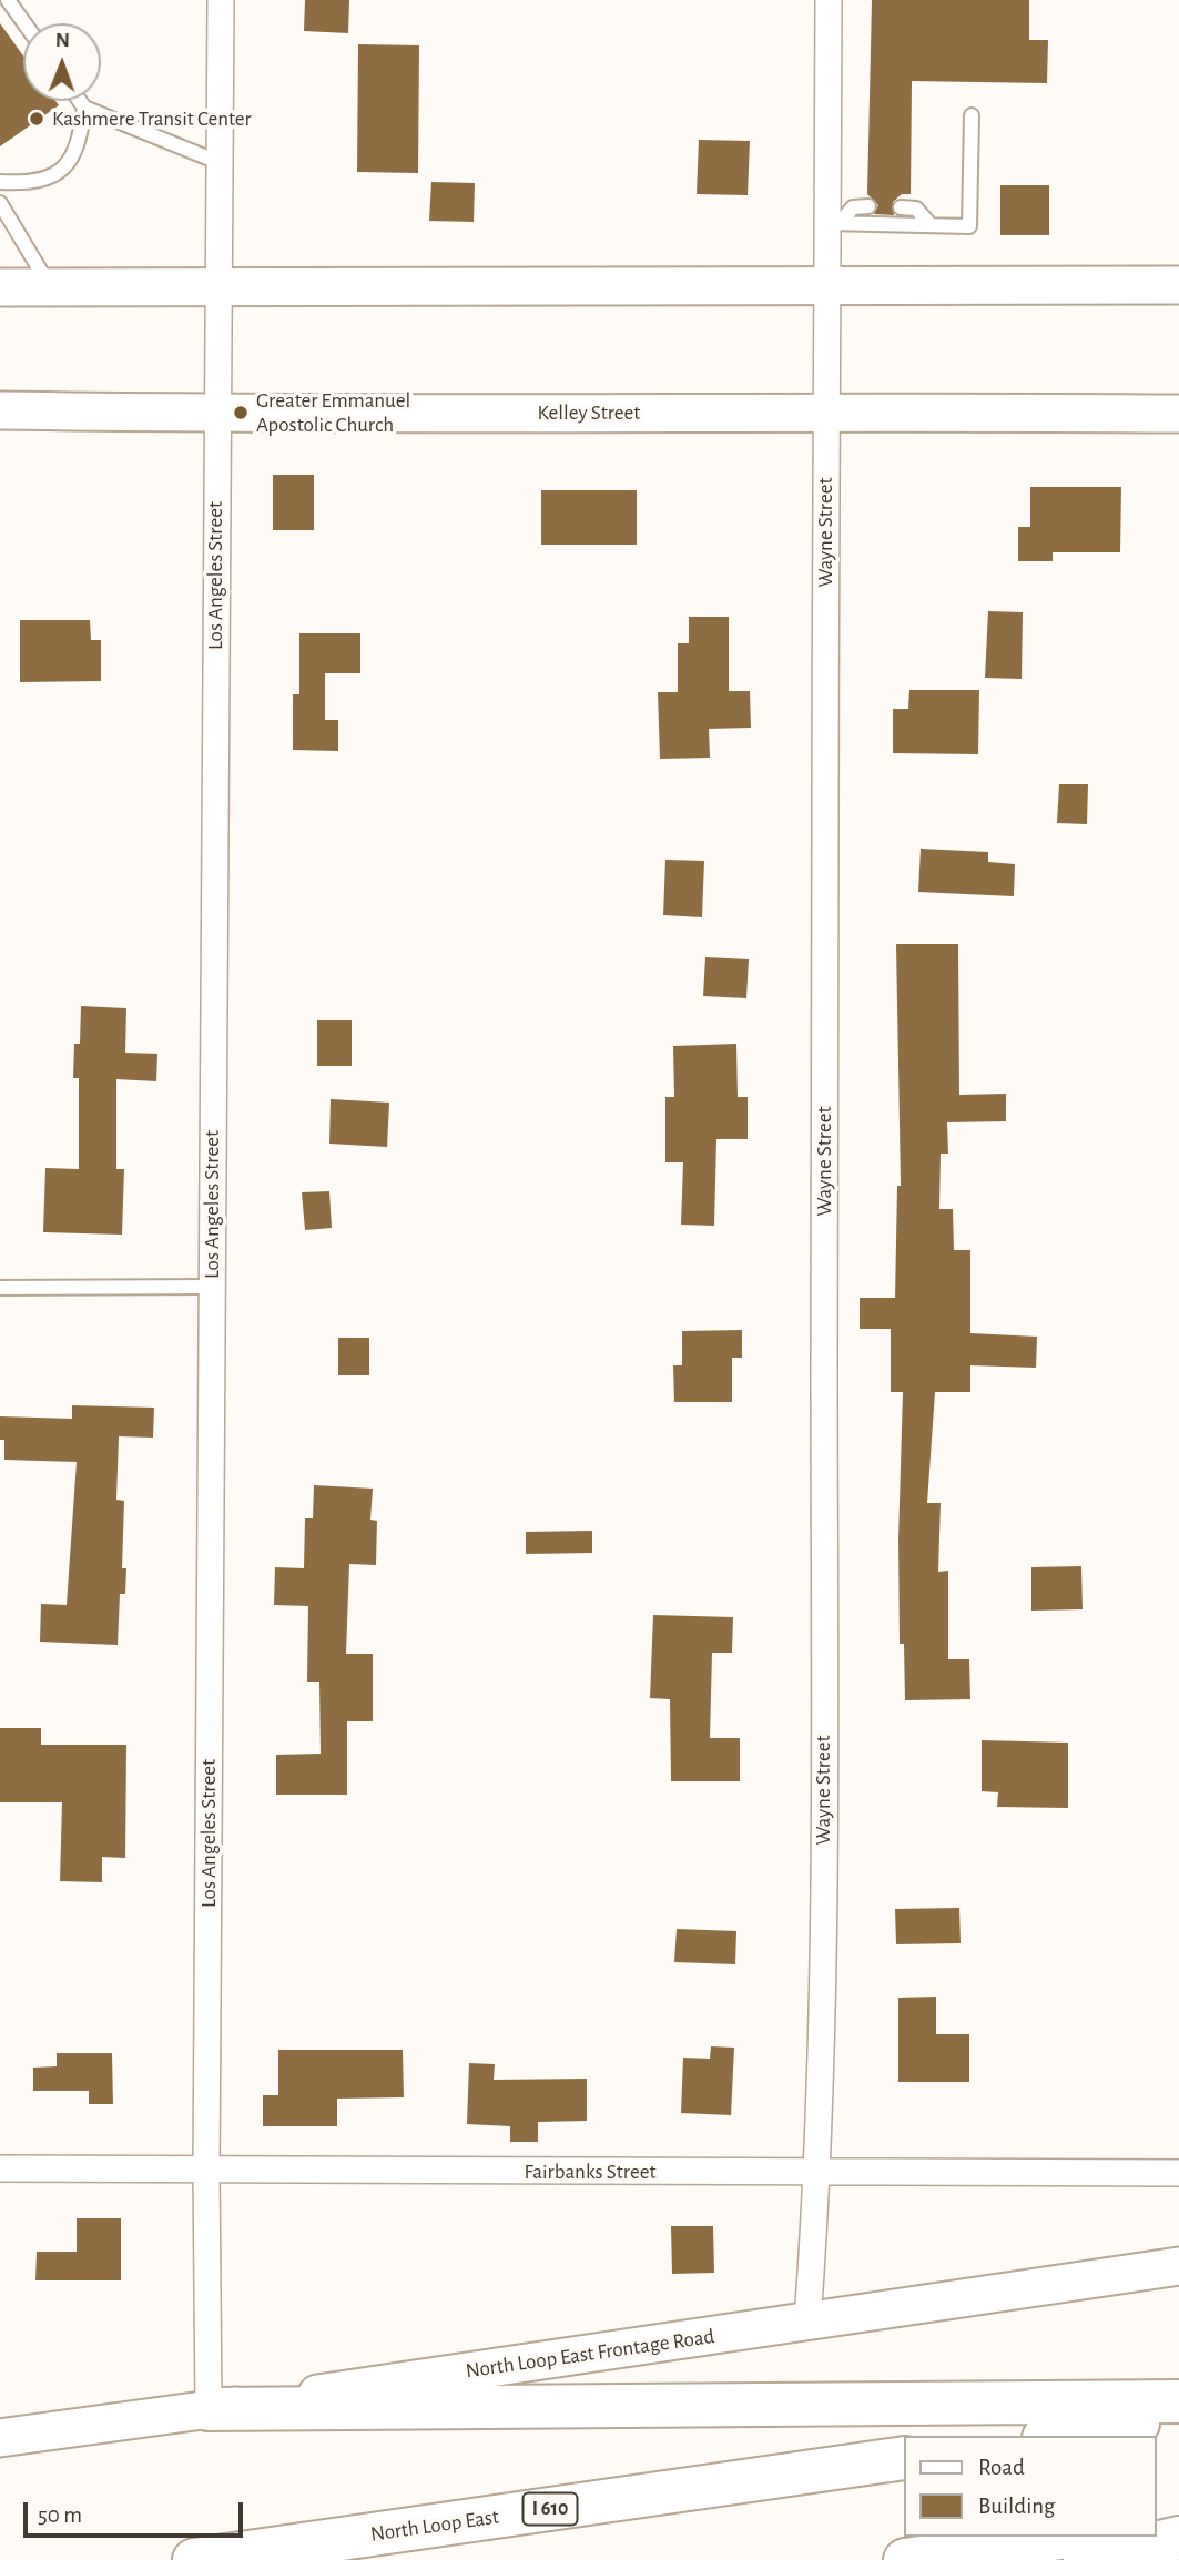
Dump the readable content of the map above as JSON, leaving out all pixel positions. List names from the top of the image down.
{
  "streets": {
    "highway": ["I 610", "North Loop East"],
    "main road": ["Kelley Street", "North Loop East Frontage Road"],
    "street": ["Wayne Street", "Los Angeles Street", "Fairbanks Street"]
  },
  "crossings": [
    ["Kelley Street", "Wayne Street"],
    ["Kelley Street", "Los Angeles Street"],
    ["Wayne Street", "Fairbanks Street"],
    ["Wayne Street", "North Loop East Frontage Road"],
    ["Los Angeles Street", "Fairbanks Street"],
    ["Los Angeles Street", "North Loop East Frontage Road"]
  ],
  "places": ["Kashmere Transit Center", "Greater Emmanuel Apostolic Church"],
  "legend": ["Road", "Building"],
  "scale_bar": "50 m",
  "north": "top"
}
